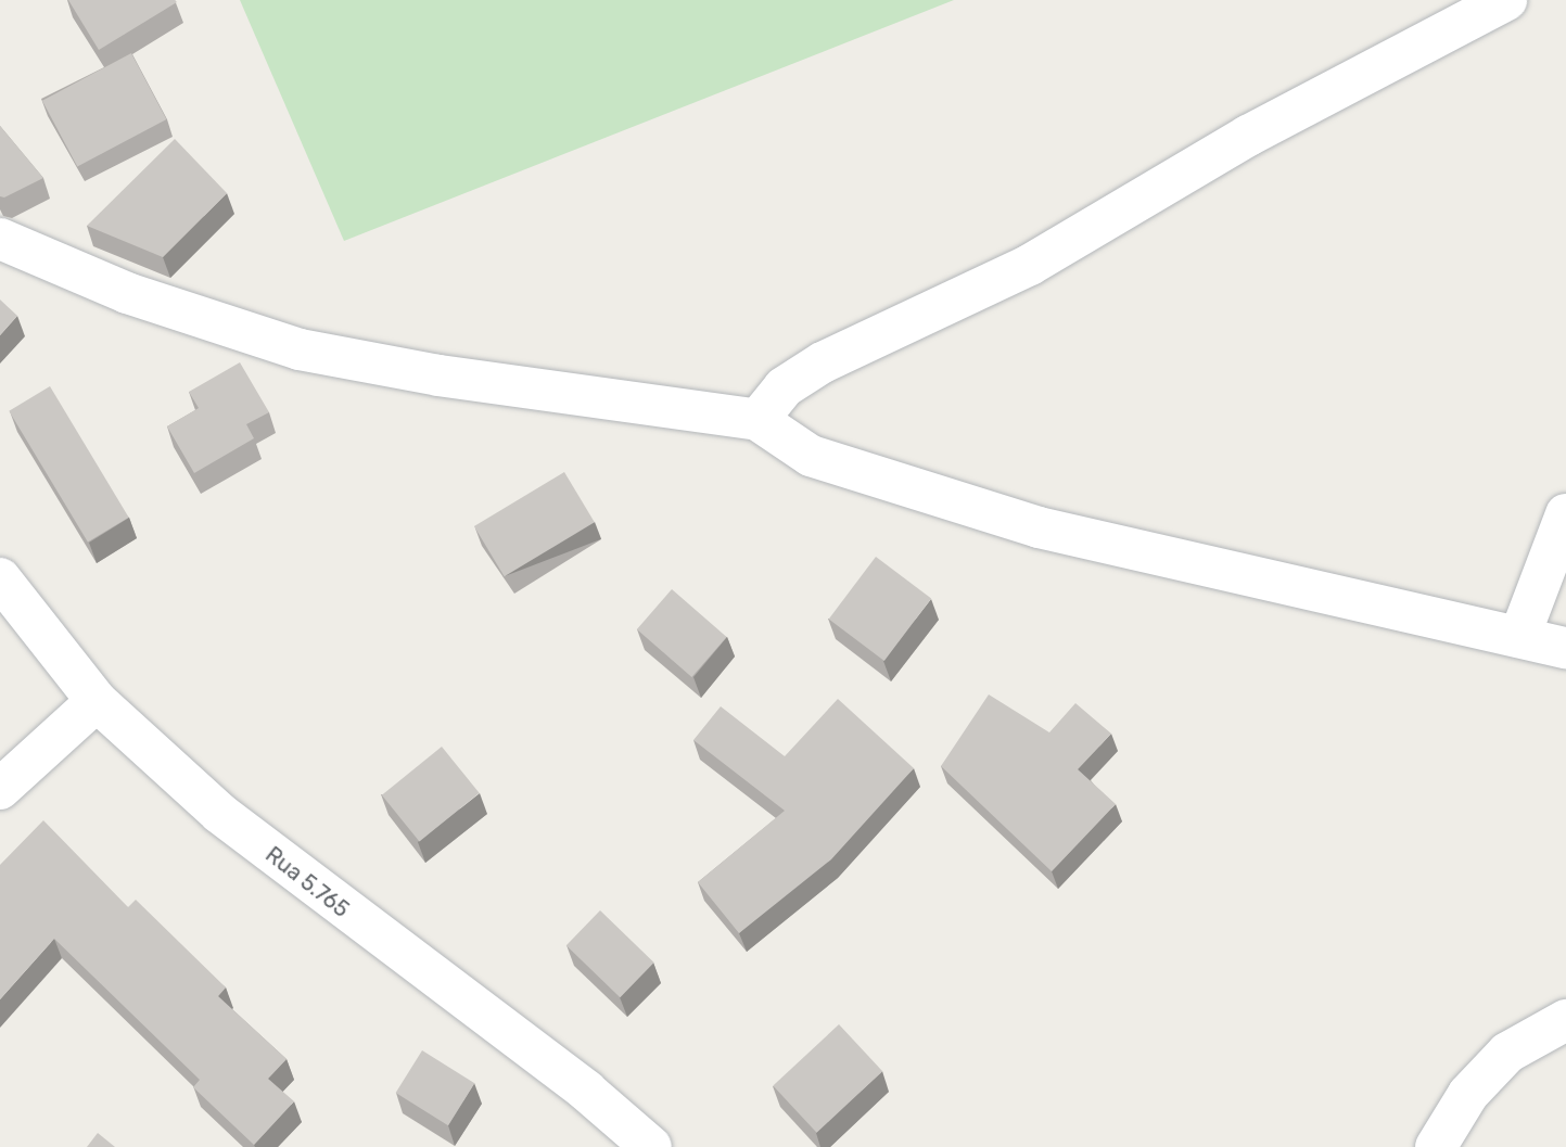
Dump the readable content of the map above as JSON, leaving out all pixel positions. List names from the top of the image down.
{
  "streets": {
    "street": ["Rua 5.765"]
  }
}
